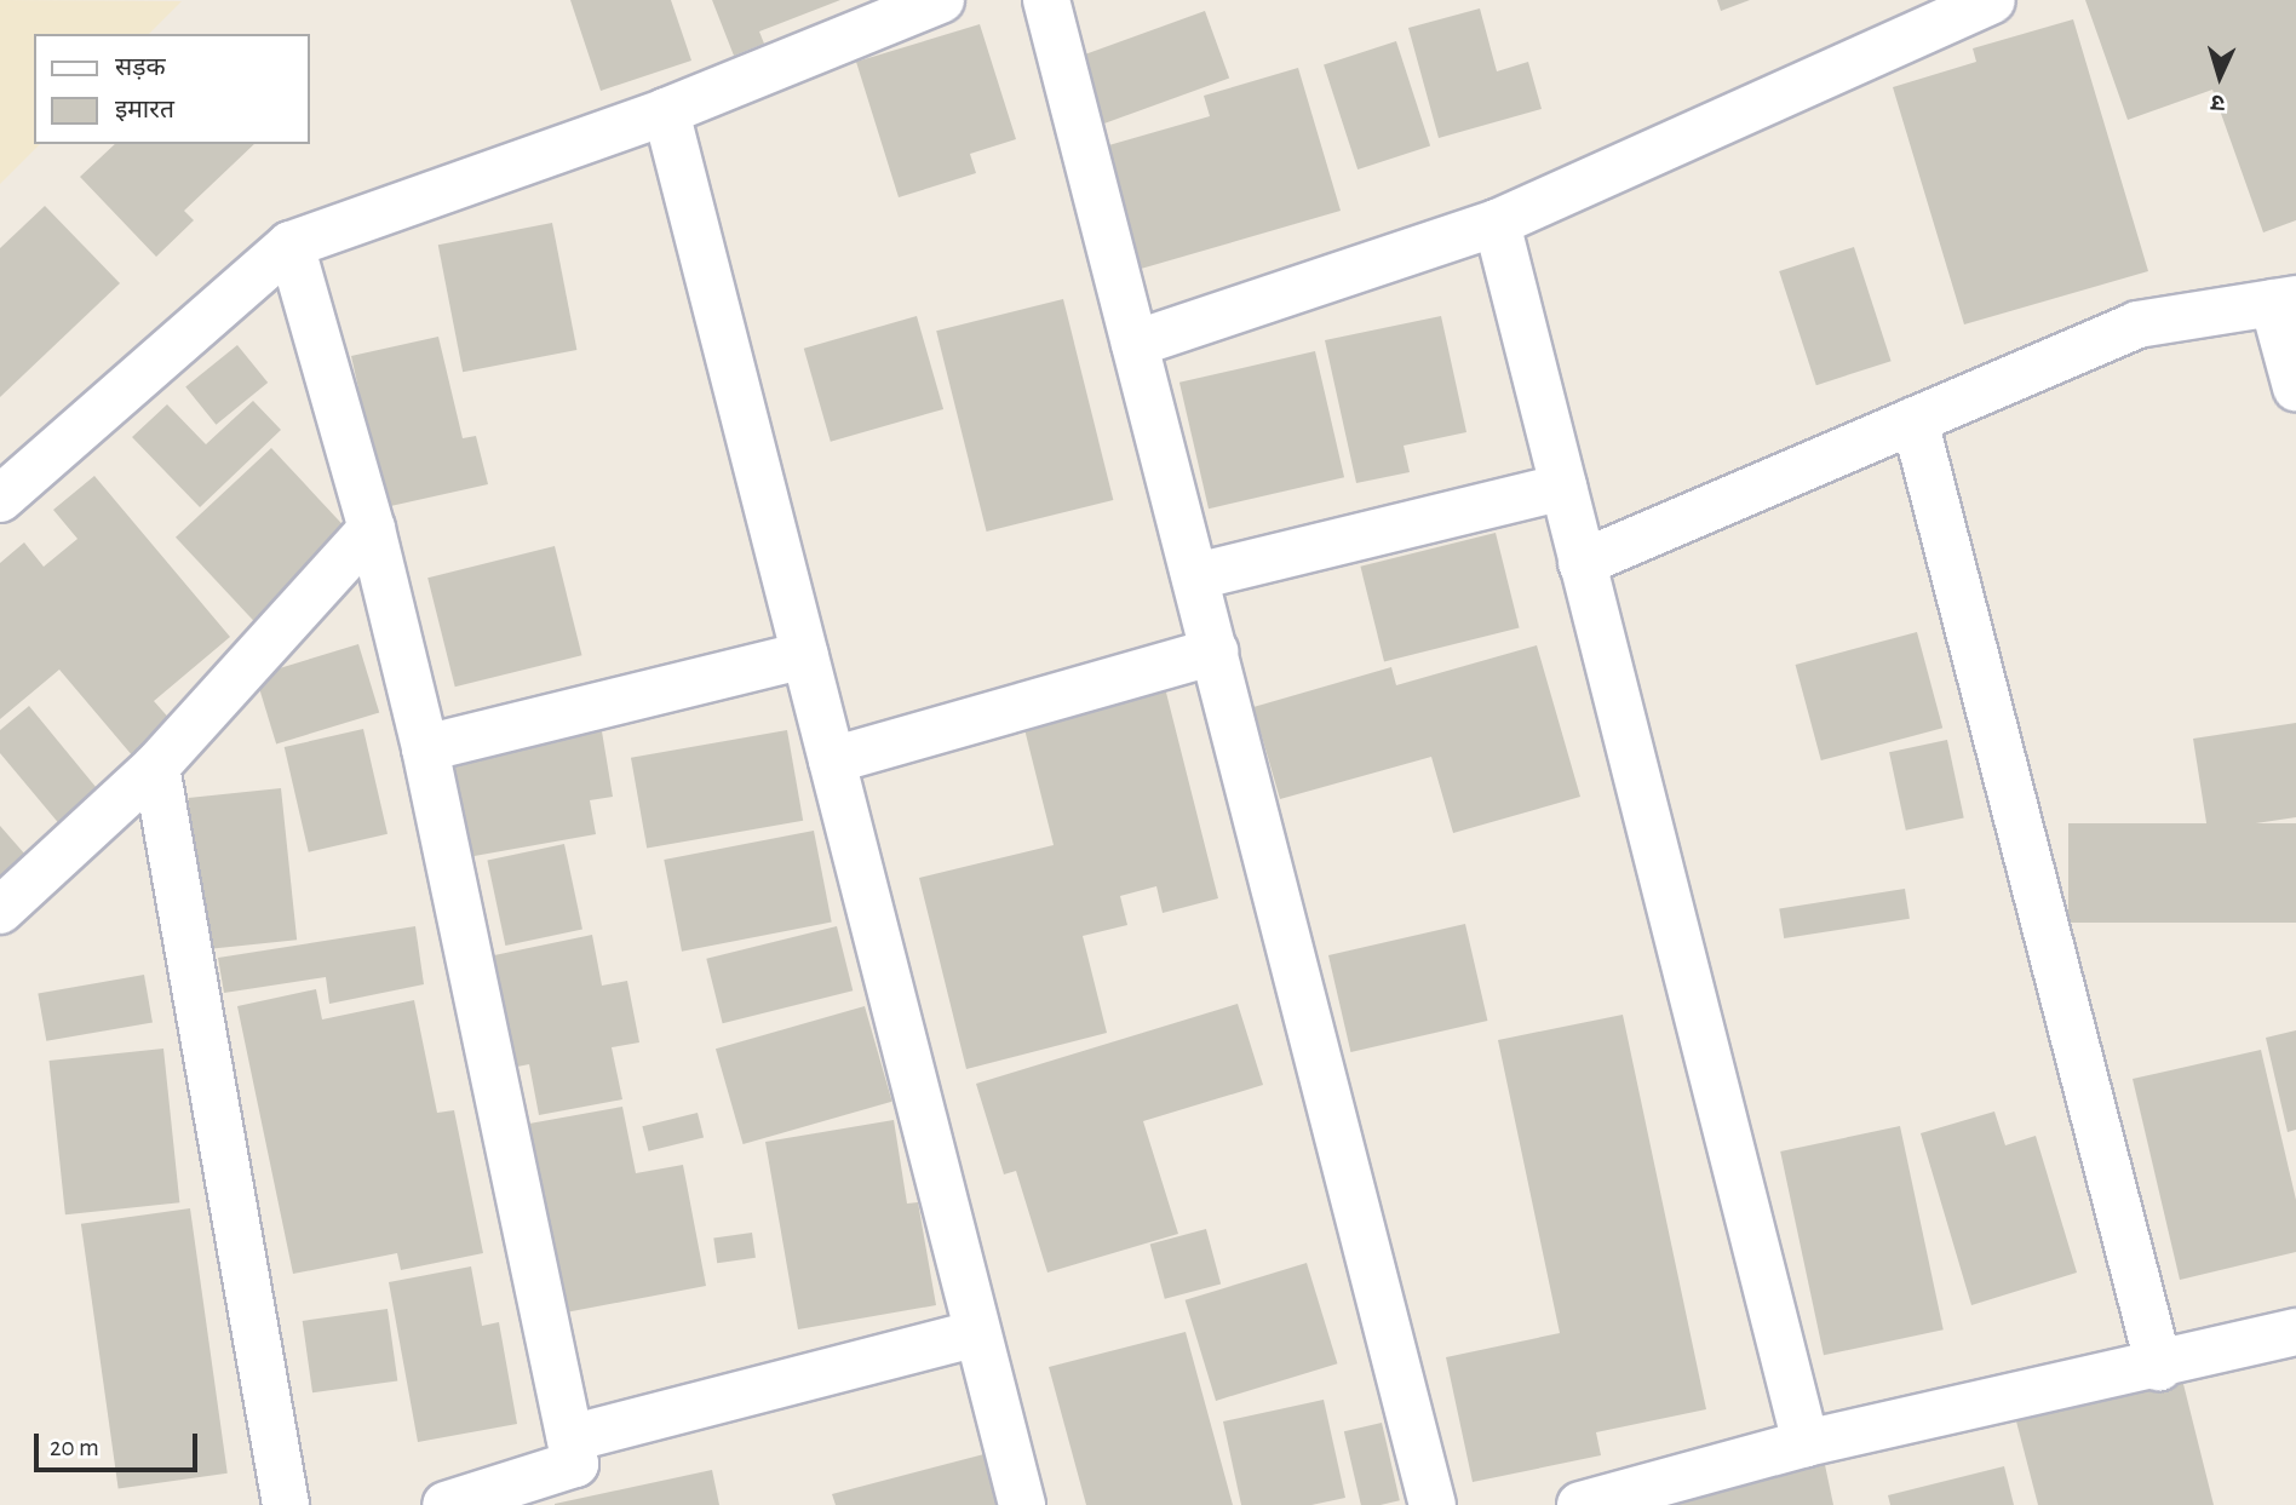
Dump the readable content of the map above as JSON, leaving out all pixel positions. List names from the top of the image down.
{
  "legend": ["सड़क", "इमारत"],
  "scale_bar": "20 m",
  "north": "bottom"
}
